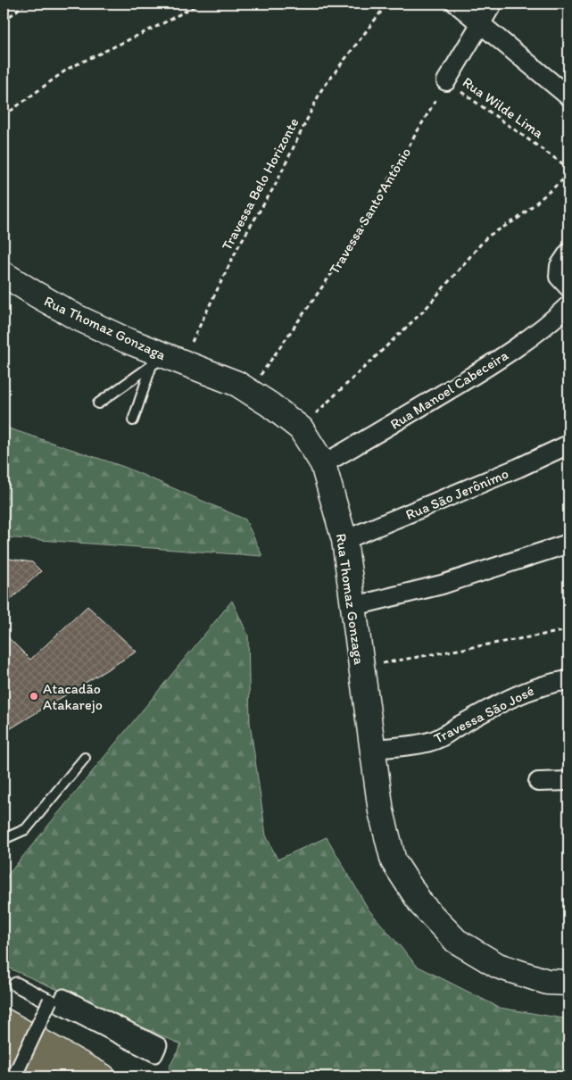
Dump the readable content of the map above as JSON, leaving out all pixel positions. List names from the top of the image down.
{
  "streets": {
    "main road": ["Rua Thomaz Gonzaga"],
    "street": ["Rua Manoel Cabeceira", "Rua São Jerônimo", "Travessa São José"],
    "path": ["Rua Wilde Lima", "Travessa Belo Horizonte", "Travessa Santo Antônio"]
  },
  "crossings": [
    ["Rua Wilde Lima", "Travessa Santo Antônio"],
    ["Travessa Belo Horizonte", "Rua Thomaz Gonzaga"],
    ["Travessa Santo Antônio", "Rua Thomaz Gonzaga"],
    ["Rua Thomaz Gonzaga", "Rua Manoel Cabeceira"],
    ["Rua Thomaz Gonzaga", "Rua São Jerônimo"],
    ["Rua Thomaz Gonzaga", "Travessa São José"]
  ],
  "places": ["Atacadão Atakarejo"]
}
